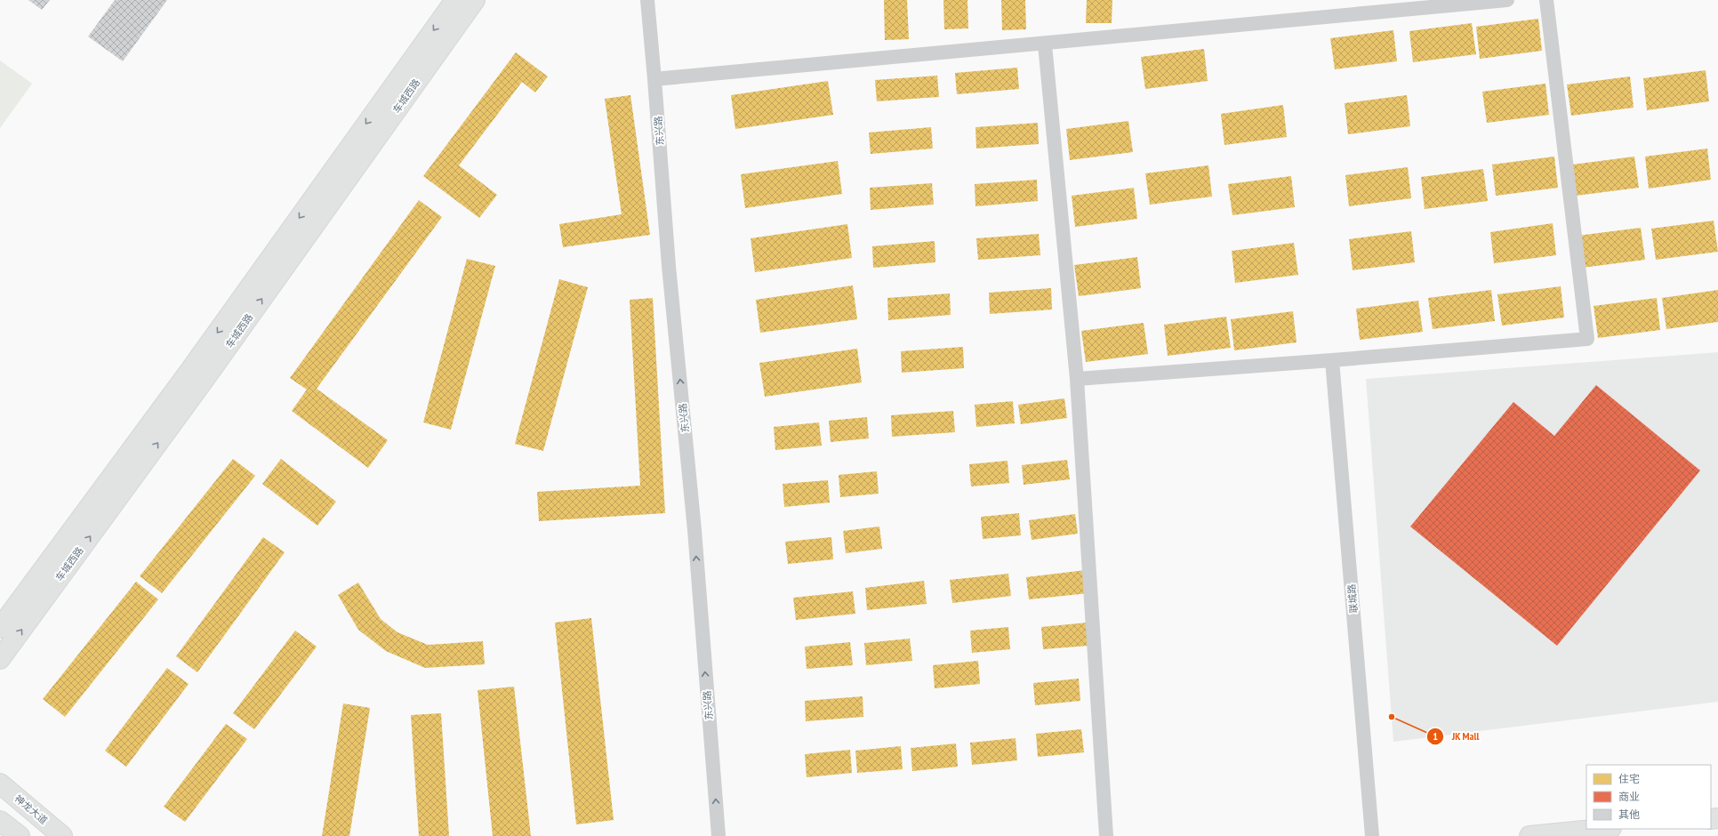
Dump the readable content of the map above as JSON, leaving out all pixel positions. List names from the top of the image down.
{
  "streets": {
    "main road": ["车城西路", "神龙大道"],
    "street": ["东兴路", "联城路"]
  },
  "one_way": ["东兴路"],
  "places": ["JK Mall"],
  "legend": ["住宅", "商业", "其他"]
}
